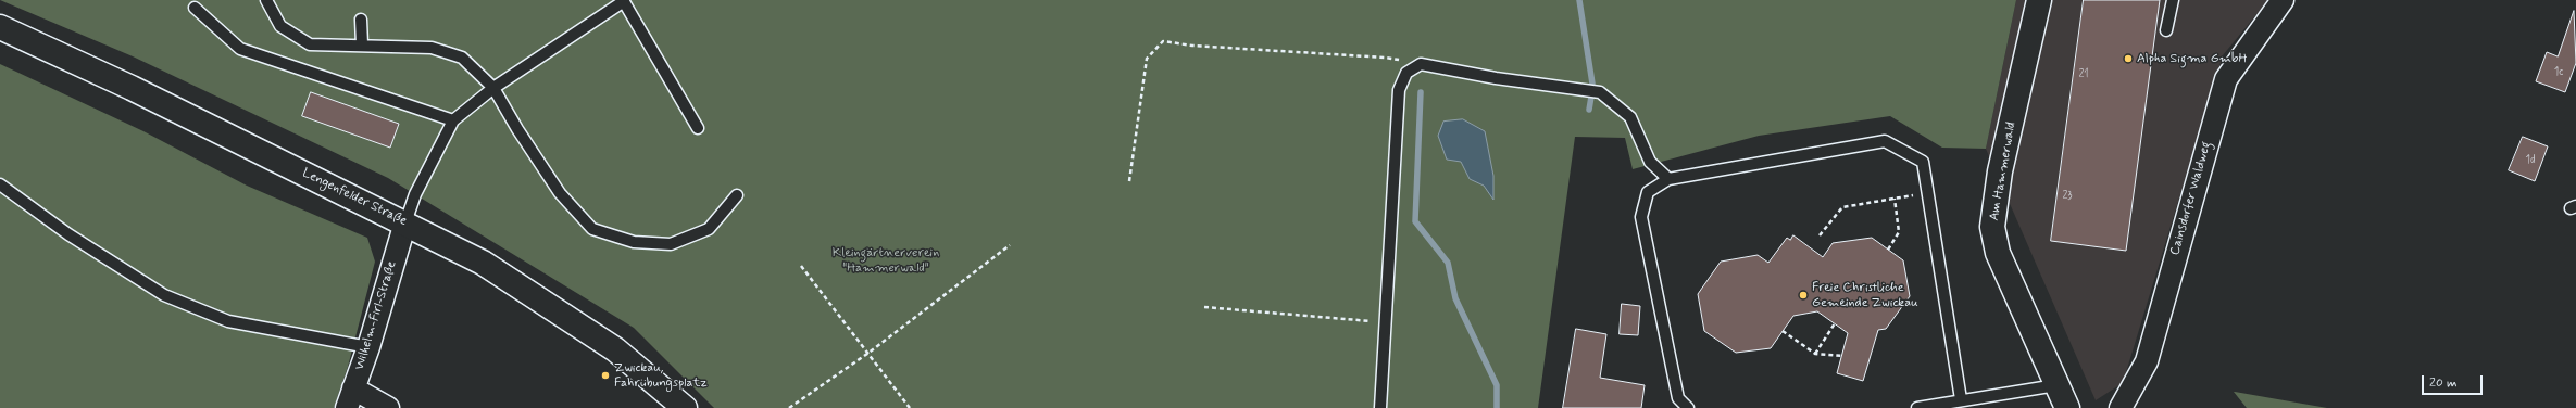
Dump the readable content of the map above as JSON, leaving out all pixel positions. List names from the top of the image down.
{
  "streets": {
    "main road": ["Am Hammerwald", "Lengenfelder Straße"],
    "street": ["Cainsdorfer Waldweg", "Wilhelm-Firl-Straße"]
  },
  "crossings": [
    ["Lengenfelder Straße", "Wilhelm-Firl-Straße"]
  ],
  "parks": ["Kleingärtnerverein \"Hammerwald\""],
  "places": ["Alpha Sigma GmbH", "Freie Christliche Gemeinde Zwickau", "Zwickau, Fahrübungsplatz"],
  "house_numbers": [
    "1c",
    "21",
    "1d",
    "23"
  ],
  "scale_bar": "20 m"
}
